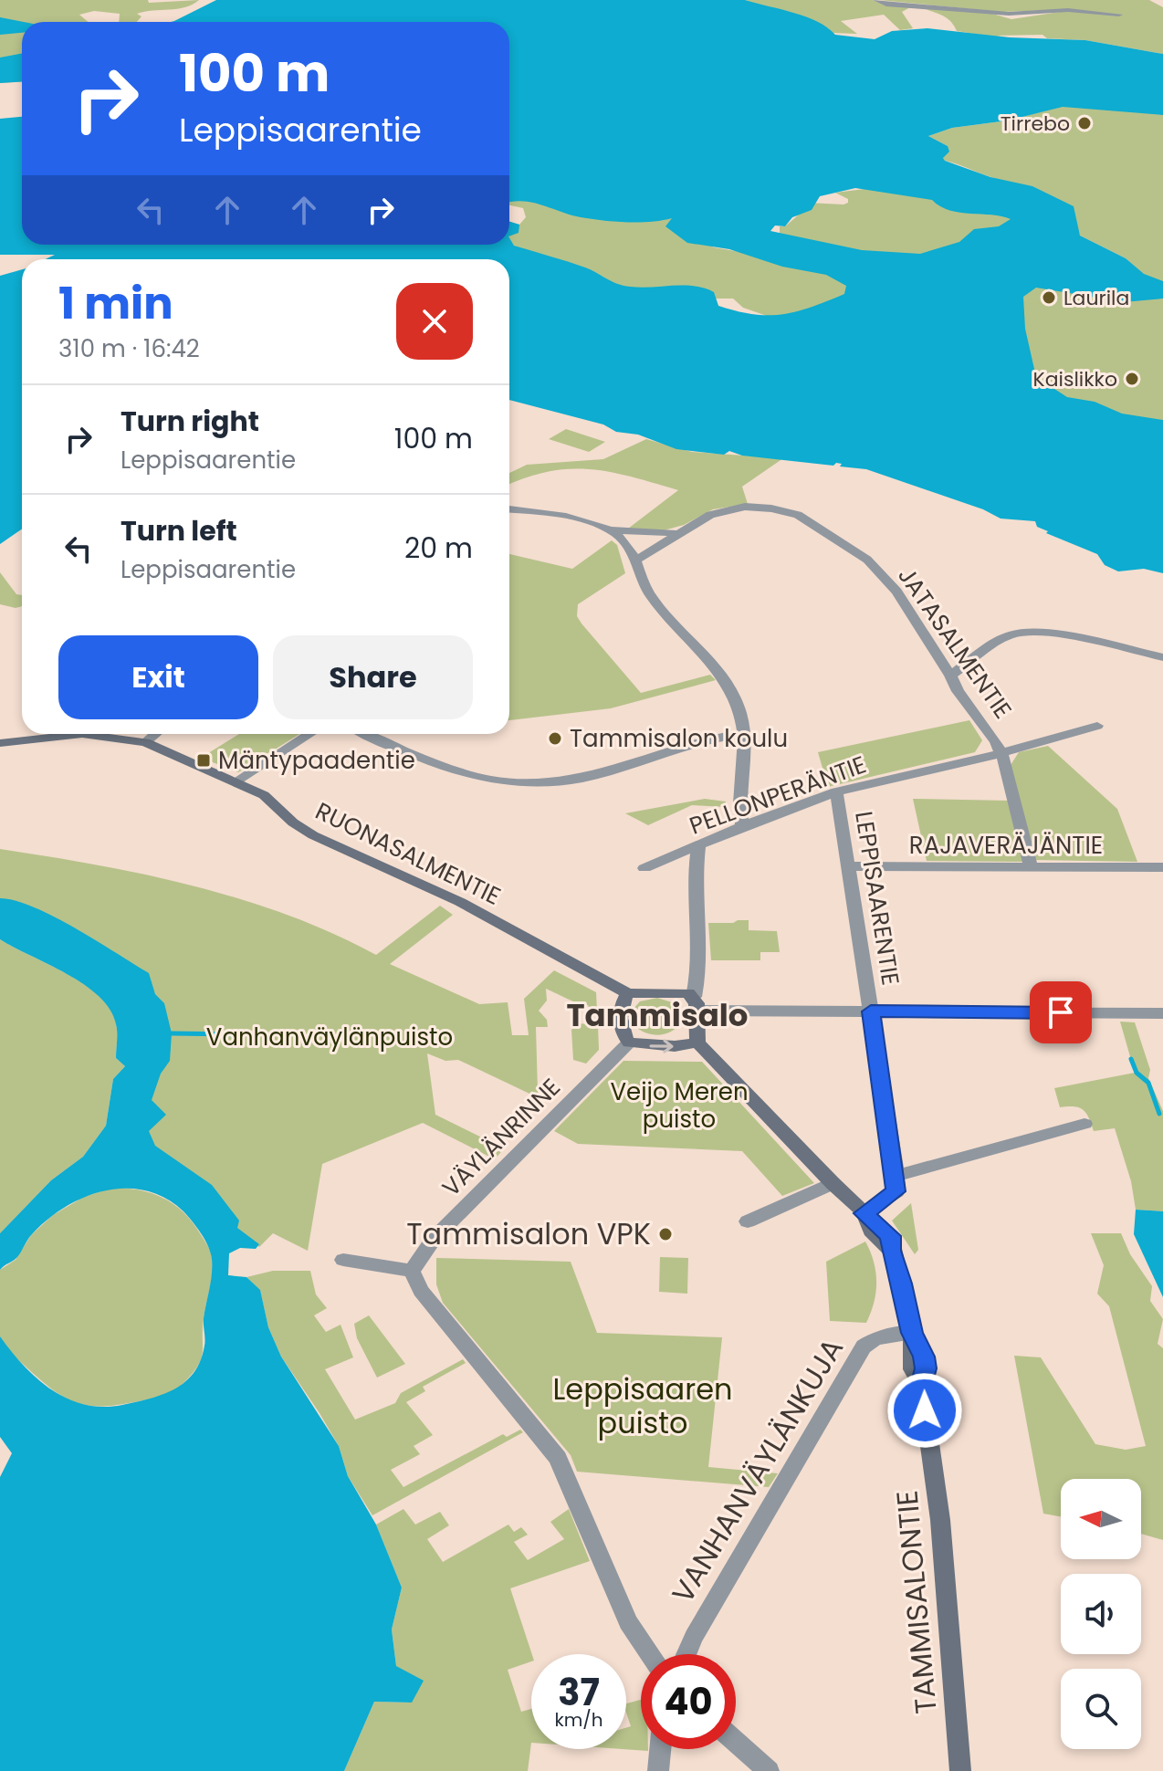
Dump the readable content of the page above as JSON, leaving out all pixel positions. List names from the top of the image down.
{
  "streets": {
    "street": [
      "JATASALMENTIE",
      "PELLONPERÄNTIE",
      "RAJAVERÄJÄNTIE",
      "RUONASALMENTIE",
      "LEPPISAARENTIE",
      "VÄYLÄNRINNE",
      "VANHANVÄYLÄNKUJA",
      "TAMMISALONTIE"
    ]
  },
  "crossings": [
    ["JATASALMENTIE", "PELLONPERÄNTIE"],
    ["PELLONPERÄNTIE", "LEPPISAARENTIE"],
    ["RAJAVERÄJÄNTIE", "LEPPISAARENTIE"],
    ["VANHANVÄYLÄNKUJA", "TAMMISALONTIE"]
  ],
  "districts": ["Tammisalo"],
  "parks": ["Vanhanväylänpuisto", "Veijo Meren puisto", "Leppisaaren puisto"],
  "places": {
    "other": [
      "Tirrebo",
      "Laurila",
      "Kaislikko",
      "Tammisalon koulu",
      "Tammisalon VPK"
    ],
    "transit": ["Mäntypaadentie"]
  },
  "north": "left",
  "page": {
    "turn": ["100 m", "Leppisaarentie"],
    "heading": ["1 min", "310 m · 16:42"],
    "list": [
      {
        "name": "Turn right",
        "note": "Leppisaarentie",
        "value": "100 m"
      },
      {
        "name": "Turn left",
        "note": "Leppisaarentie",
        "value": "20 m"
      }
    ],
    "buttons": ["Exit", "Share"],
    "speed": "37 km/h",
    "limit": "40"
  }
}
